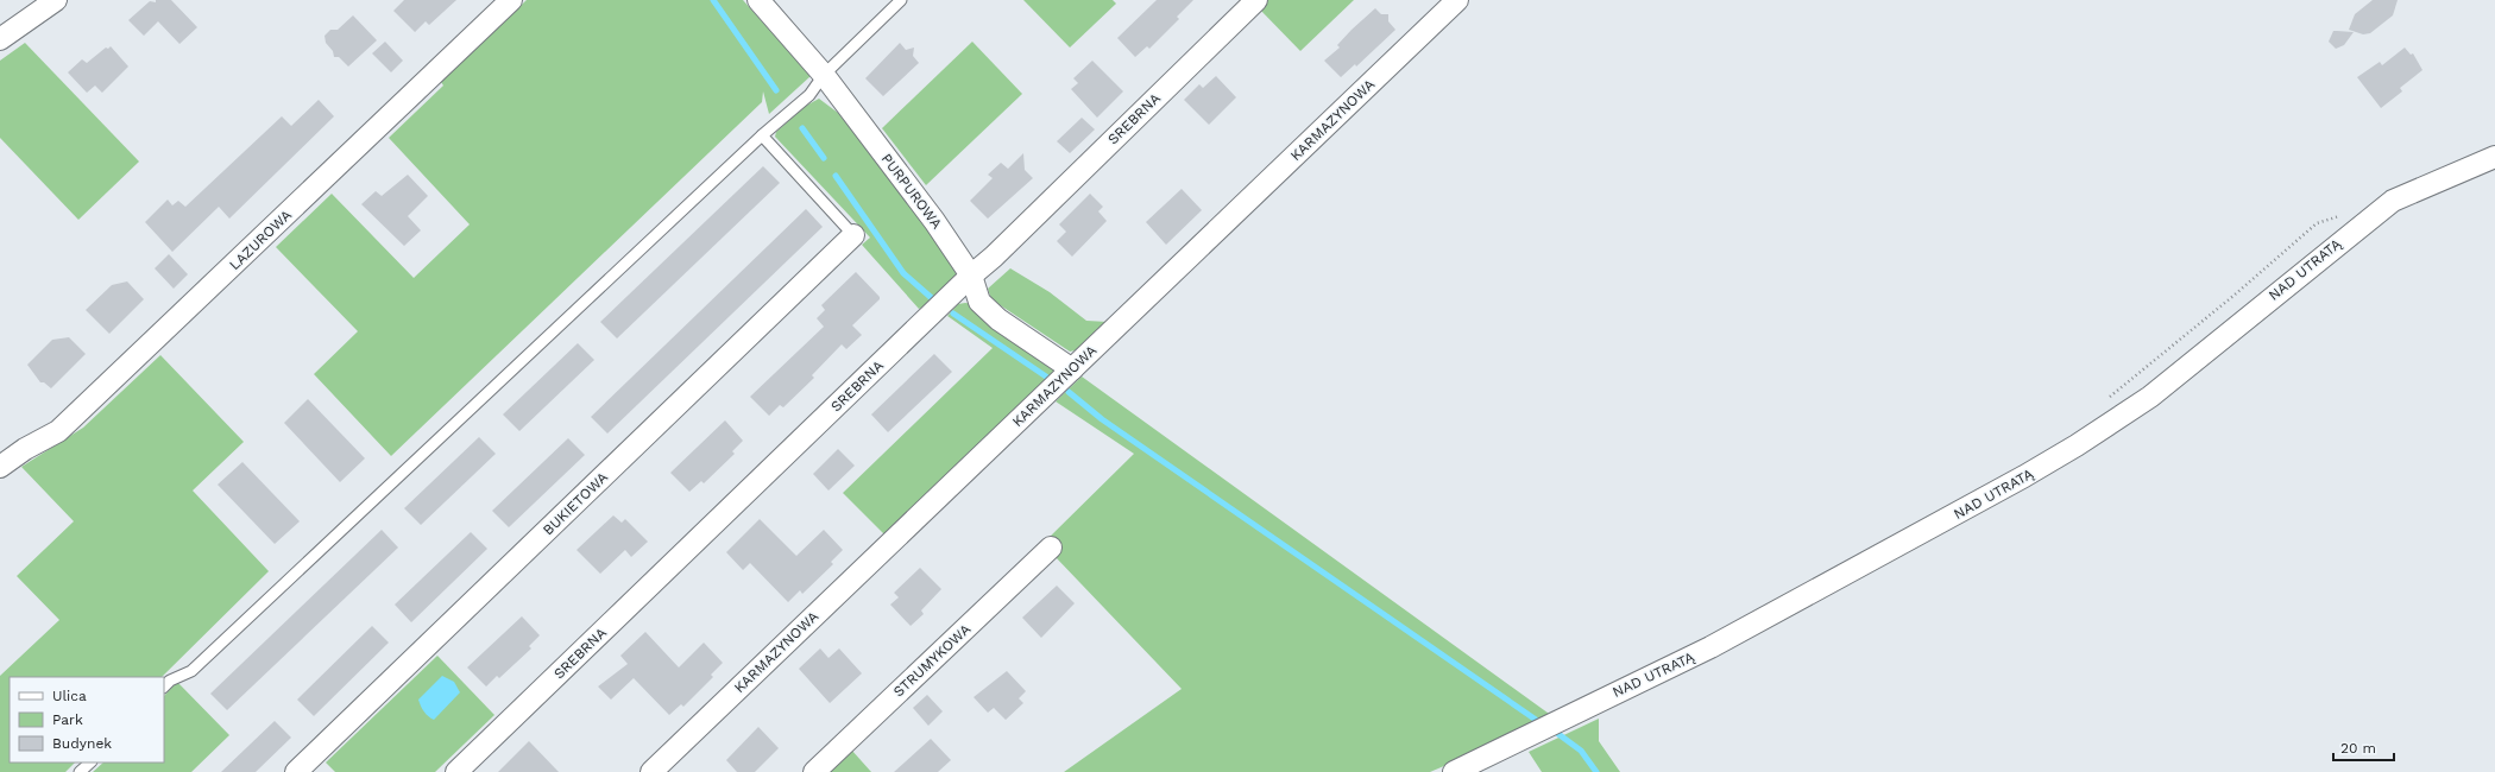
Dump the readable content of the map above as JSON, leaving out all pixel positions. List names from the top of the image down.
{
  "streets": {
    "street": [
      "SREBRNA",
      "KARMAZYNOWA",
      "PURPUROWA",
      "LAZUROWA",
      "NAD UTRATĄ",
      "BUKIETOWA",
      "STRUMYKOWA"
    ]
  },
  "crossings": [
    ["SREBRNA", "PURPUROWA"],
    ["KARMAZYNOWA", "PURPUROWA"]
  ],
  "legend": ["Ulica", "Park", "Budynek"],
  "scale_bar": "20 m"
}
